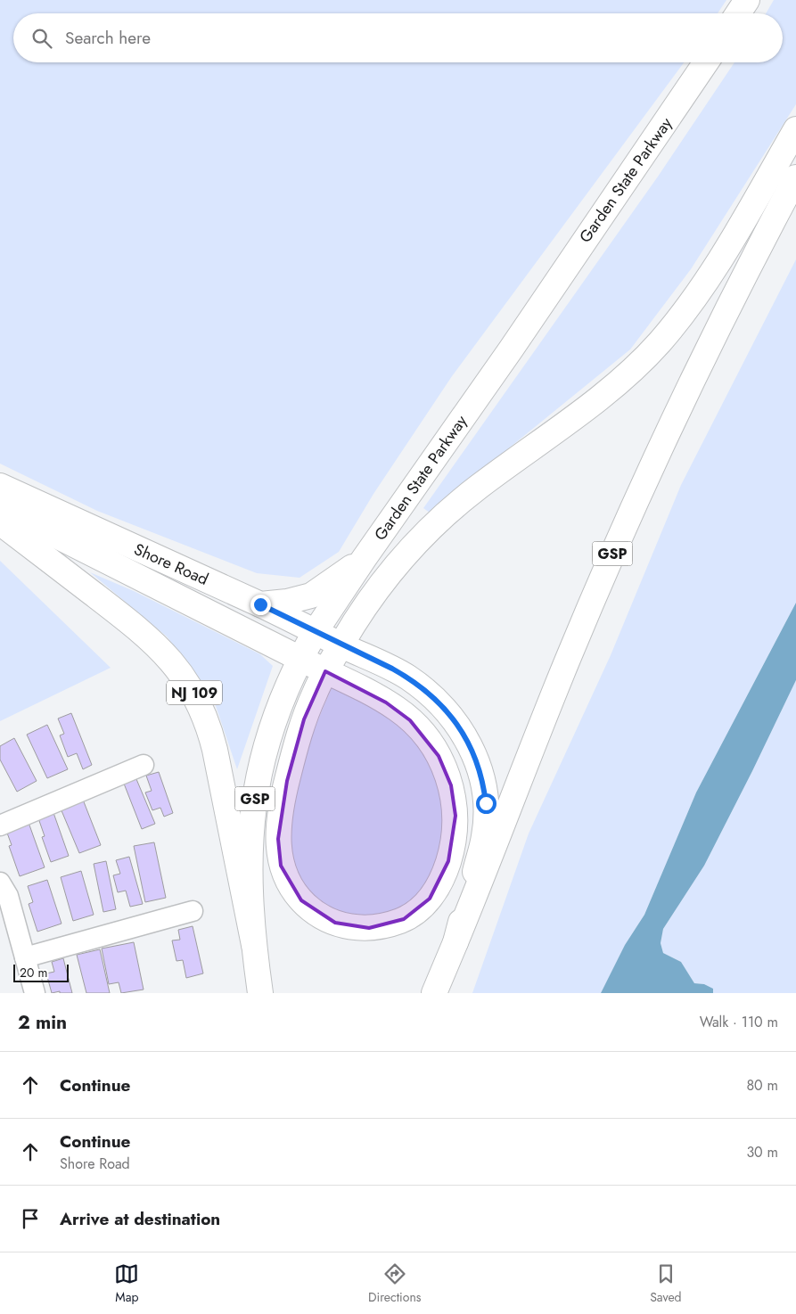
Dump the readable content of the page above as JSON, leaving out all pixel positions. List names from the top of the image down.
{
  "streets": {
    "main road": [
      "Garden State Parkway",
      "GSP",
      "Shore Road",
      "NJ 109"
    ]
  },
  "crossings": [
    ["Garden State Parkway", "Shore Road"],
    ["Garden State Parkway", "NJ 109"],
    ["GSP", "Shore Road"]
  ],
  "scale_bar": "20 m",
  "page": {
    "search": "Search here",
    "scale": "20 m",
    "heading": ["2 min", "Walk · 110 m"],
    "list": [
      ["Continue", "80 m"],
      ["Continue", "Shore Road", "30 m"],
      "Arrive at destination"
    ],
    "nav": ["Map", "Directions", "Saved"]
  }
}
